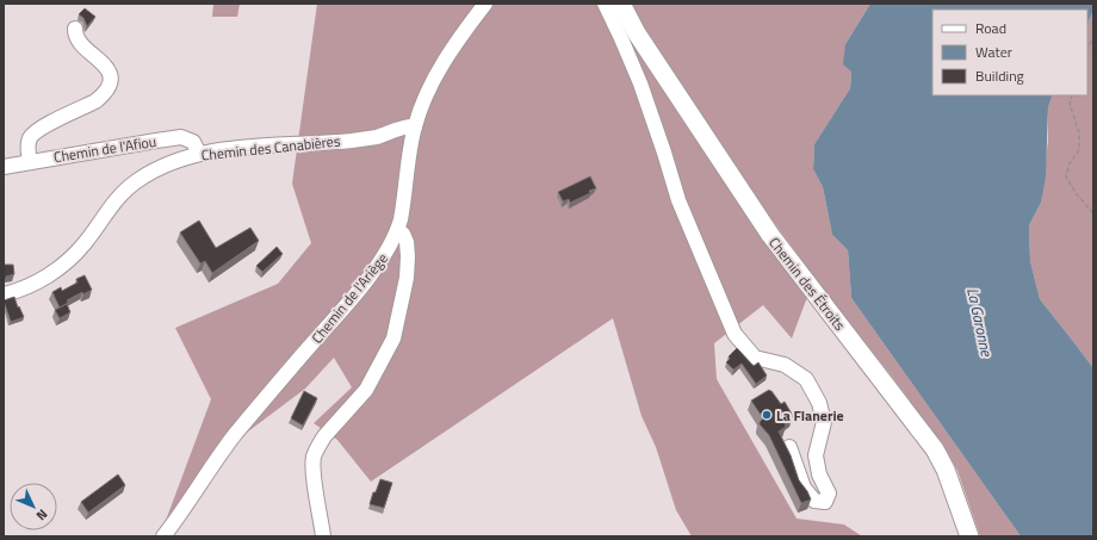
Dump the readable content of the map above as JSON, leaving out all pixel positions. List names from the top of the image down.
{
  "streets": {
    "main road": ["Chemin des Étroits"],
    "street": ["Chemin des Canabières", "Chemin de l'Afiou", "Chemin de l'Ariège"]
  },
  "crossings": [
    ["Chemin des Canabières", "Chemin de l'Afiou"],
    ["Chemin des Canabières", "Chemin de l'Ariège"]
  ],
  "water": ["La Garonne"],
  "places": ["La Flanerie"],
  "legend": ["Road", "Water", "Building"],
  "north": "bottom right"
}
